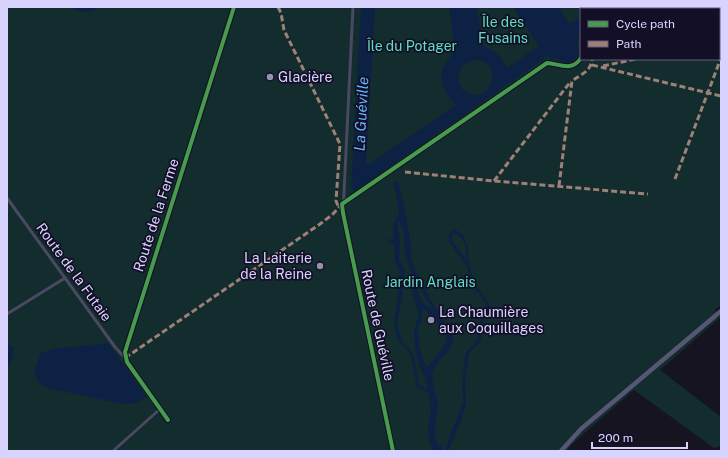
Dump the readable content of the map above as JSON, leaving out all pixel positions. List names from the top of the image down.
{
  "streets": {
    "street": ["Route de la Ferme", "Route de la Futaie", "Route de Guéville"]
  },
  "crossings": [
    ["Route de la Ferme", "Route de la Futaie"]
  ],
  "water": ["La Guéville"],
  "parks": ["Île des Fusains", "Île du Potager", "Jardin Anglais"],
  "places": ["Glacière", "La Laiterie de la Reine", "La Chaumière aux Coquillages"],
  "legend": ["Cycle path", "Path"],
  "scale_bar": "200 m"
}
